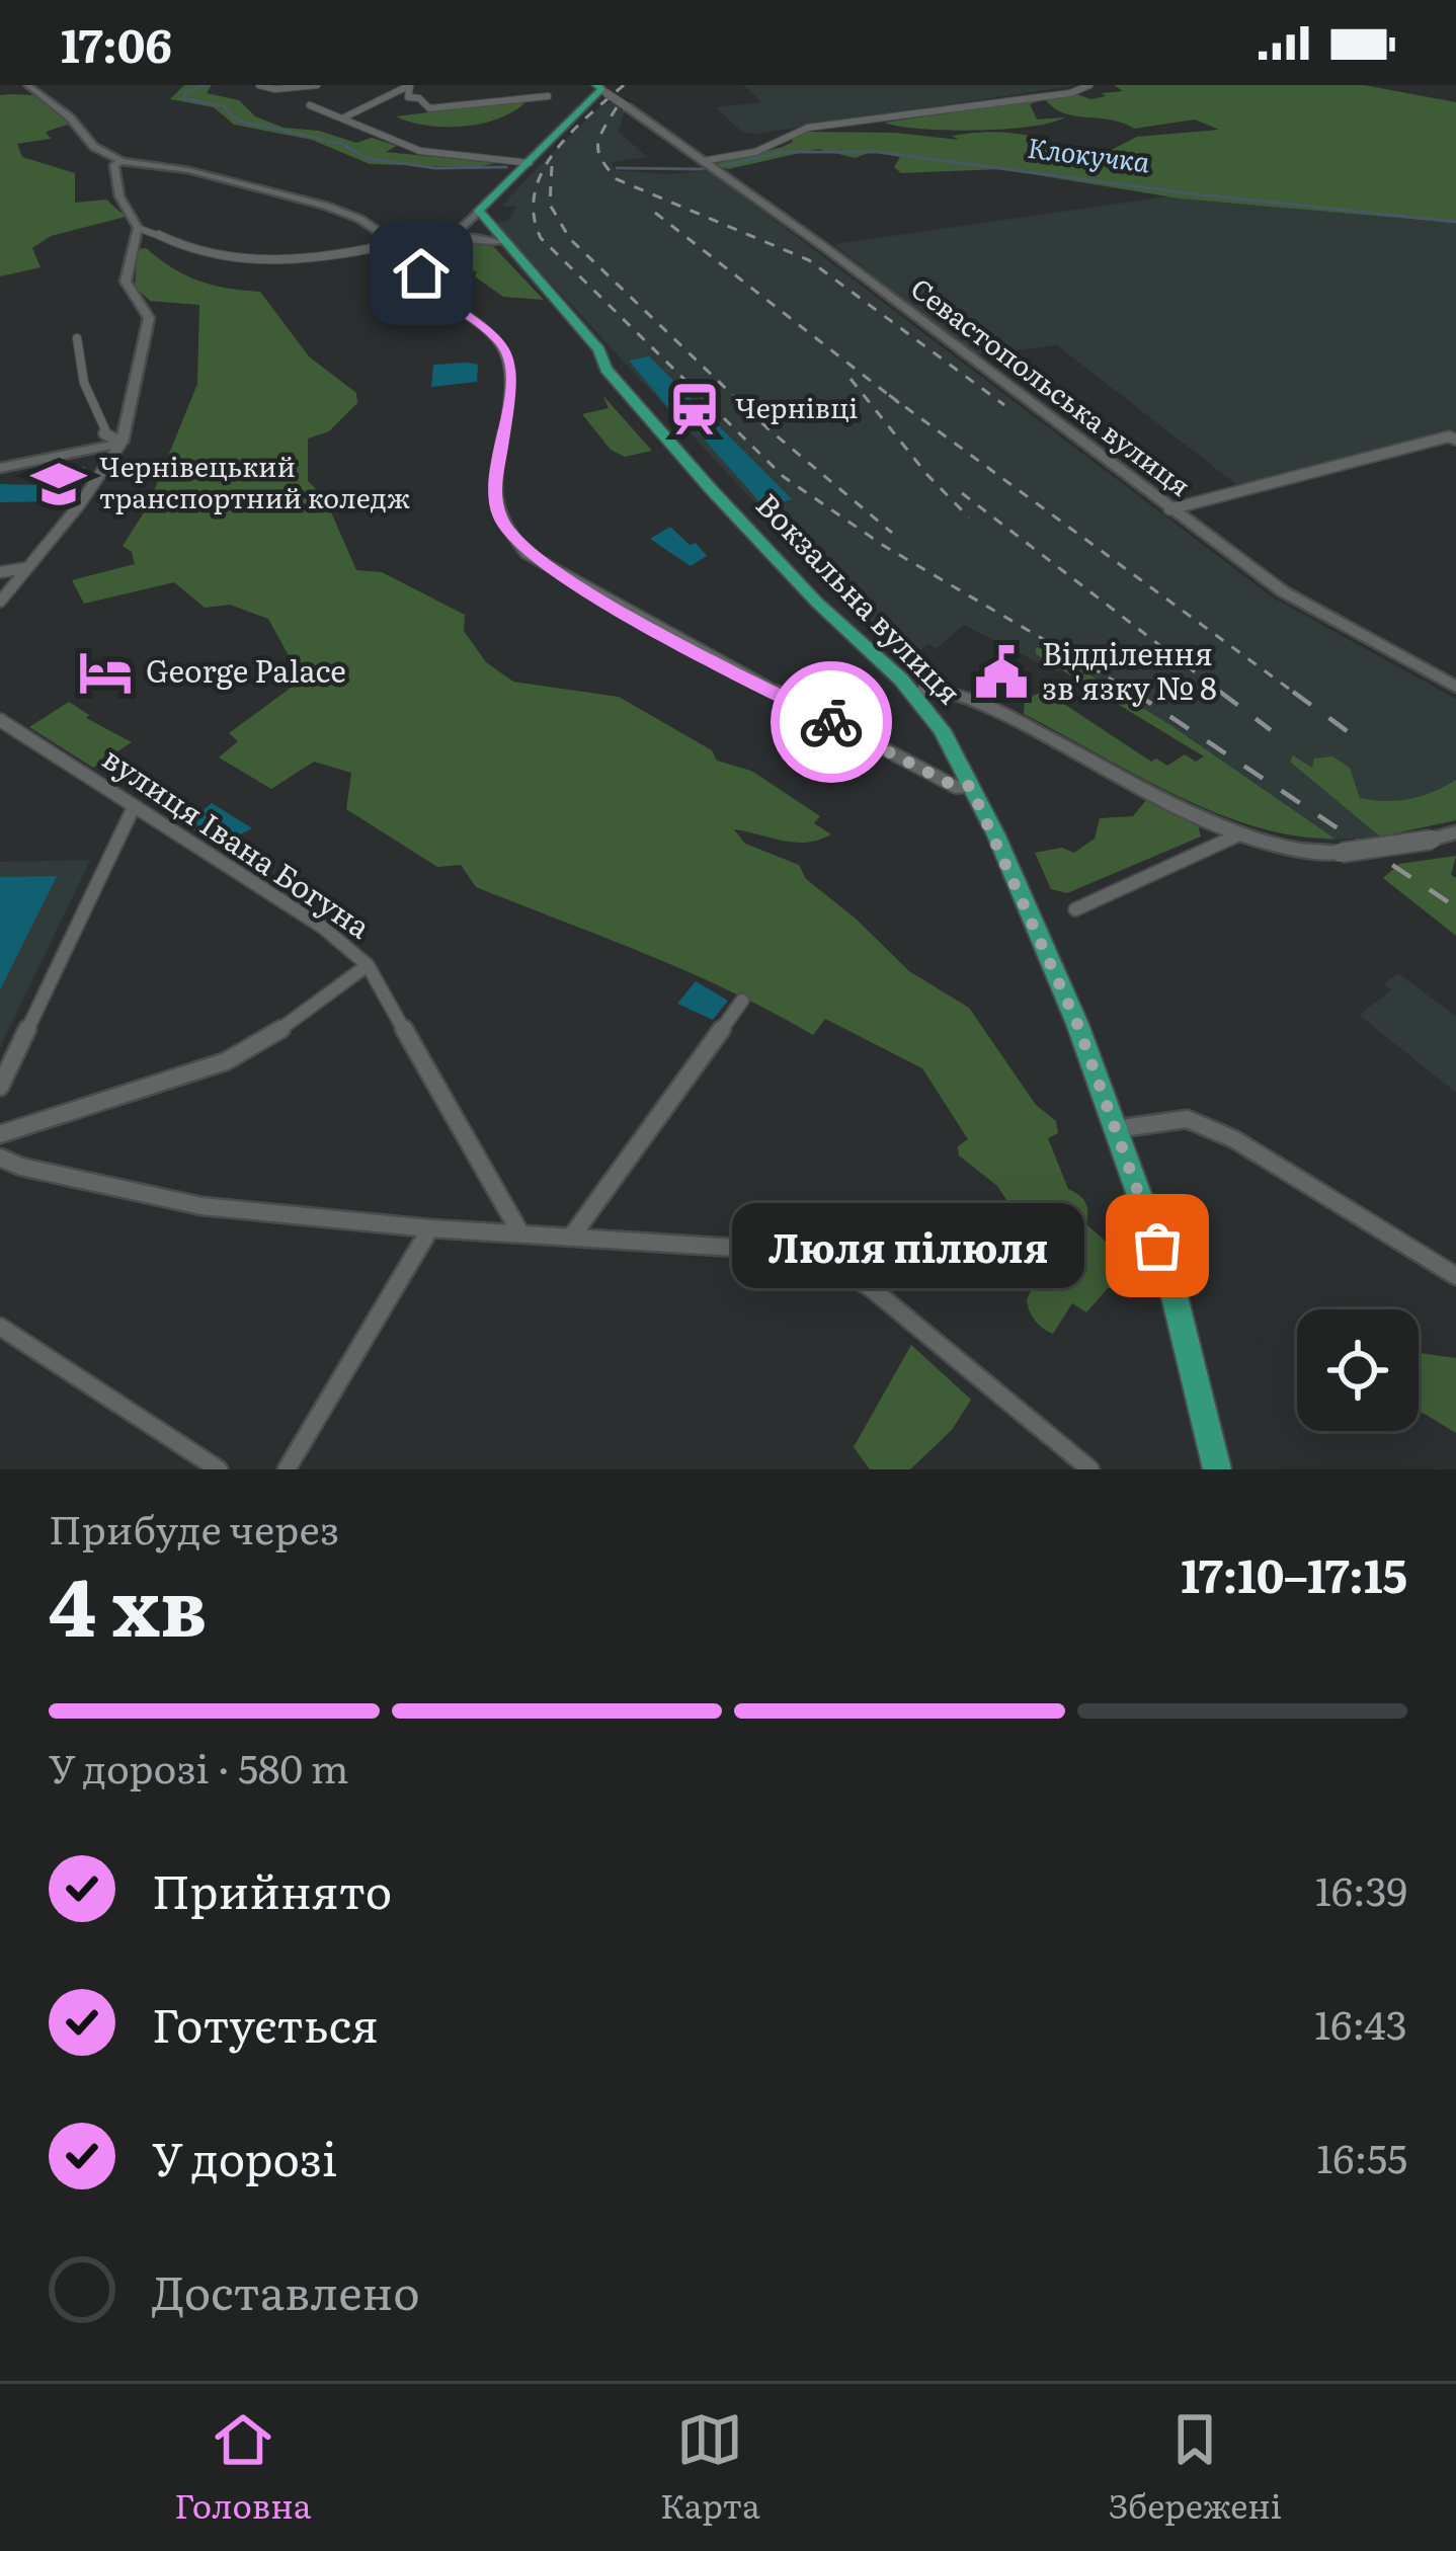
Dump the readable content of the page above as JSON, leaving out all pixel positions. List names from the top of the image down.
{
  "streets": {
    "main road": ["Вокзальна вулиця"],
    "street": ["Севастопольська вулиця", "вулиця Івана Богуна"]
  },
  "water": ["Клокучка"],
  "places": {
    "station": ["Чернівці"],
    "school or university": ["Чернівецький транспортний коледж"],
    "hotel": ["George Palace"],
    "public building": ["Відділення зв'язку № 8"],
    "other": ["Люля пілюля"]
  },
  "page": {
    "status": "17:06",
    "bubble": "Люля пілюля",
    "heading": ["4 хв", "Прибуде через", "17:10–17:15"],
    "bar": "У дорозі · 580 m",
    "list": [
      ["Прийнято", "16:39"],
      ["Готується", "16:43"],
      ["У дорозі", "16:55"],
      "Доставлено"
    ],
    "tabs": ["Головна", "Карта", "Збережені"]
  }
}
